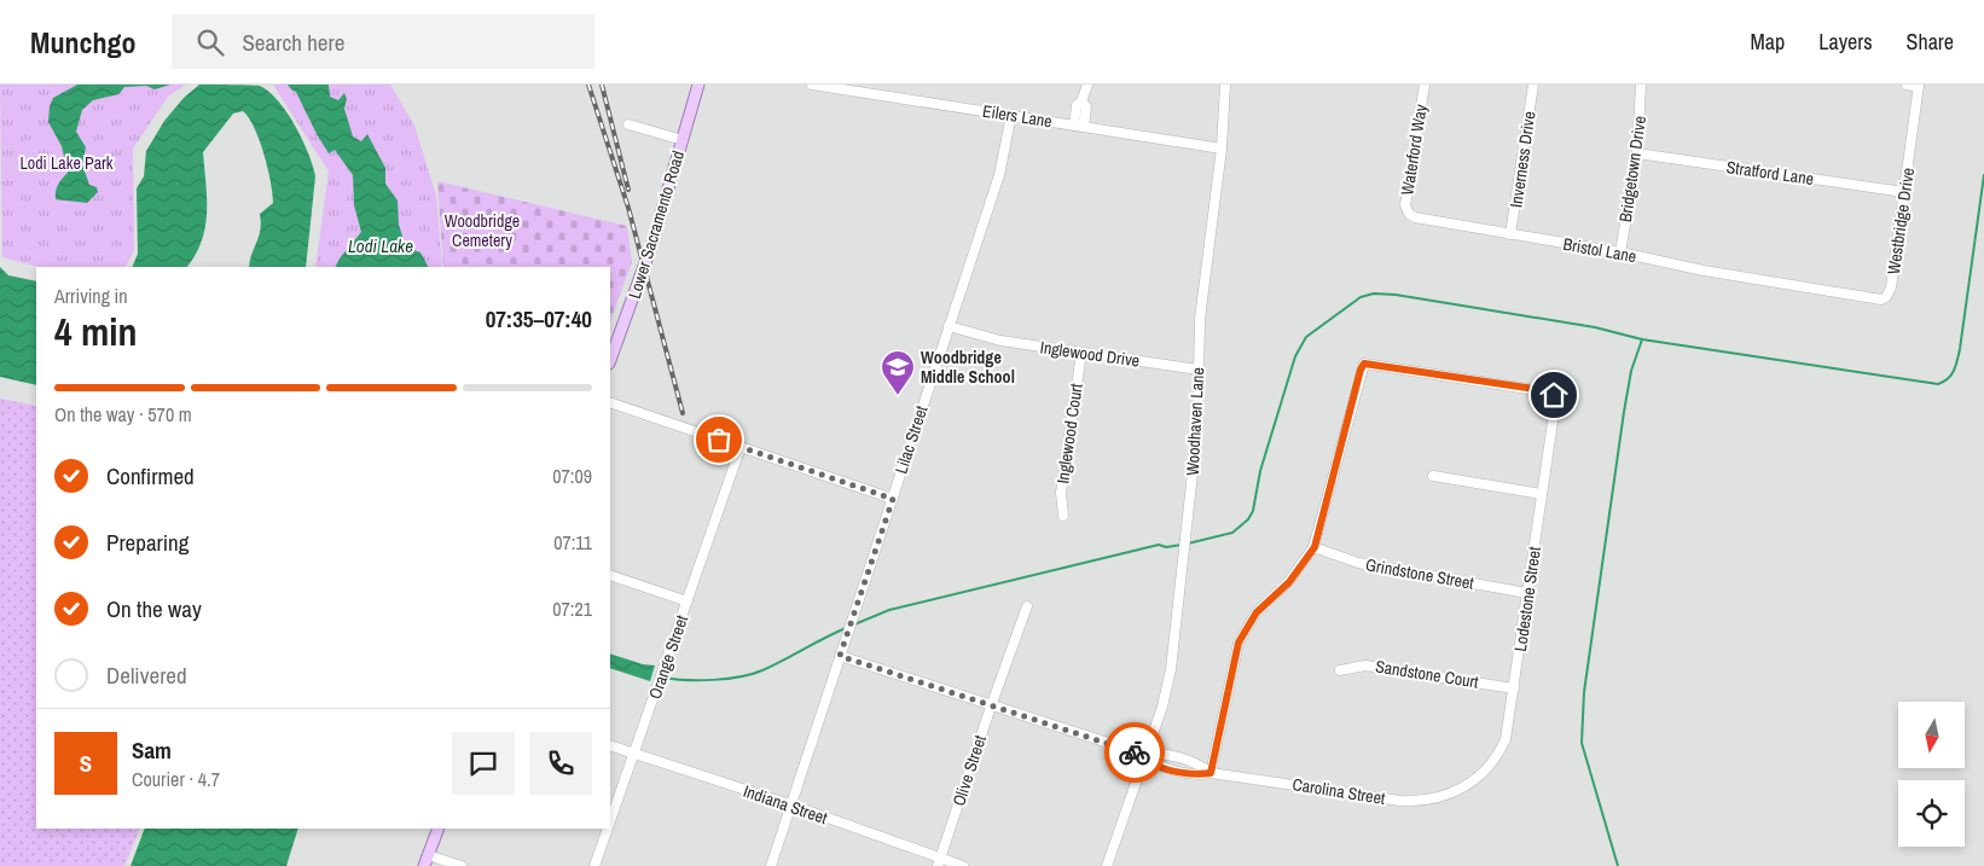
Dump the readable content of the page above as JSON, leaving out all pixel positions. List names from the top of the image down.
{
  "streets": {
    "main road": ["Lower Sacramento Road"],
    "street": [
      "Eilers Lane",
      "Waterford Way",
      "Inverness Drive",
      "Bridgetown Drive",
      "Stratford Lane",
      "Westbridge Drive",
      "Bristol Lane",
      "Inglewood Drive",
      "Woodhaven Lane",
      "Inglewood Court",
      "Lilac Street",
      "Grindstone Street",
      "Lodestone Street",
      "Orange Street",
      "Sandstone Court",
      "Olive Street",
      "Carolina Street",
      "Indiana Street"
    ]
  },
  "crossings": [
    ["Eilers Lane", "Woodhaven Lane"],
    ["Eilers Lane", "Lilac Street"],
    ["Waterford Way", "Bristol Lane"],
    ["Inverness Drive", "Bristol Lane"],
    ["Bridgetown Drive", "Stratford Lane"],
    ["Bridgetown Drive", "Bristol Lane"],
    ["Stratford Lane", "Westbridge Drive"],
    ["Westbridge Drive", "Bristol Lane"],
    ["Inglewood Drive", "Woodhaven Lane"],
    ["Inglewood Drive", "Inglewood Court"],
    ["Inglewood Drive", "Lilac Street"],
    ["Woodhaven Lane", "Carolina Street"],
    ["Lilac Street", "Carolina Street"],
    ["Lilac Street", "Indiana Street"],
    ["Grindstone Street", "Lodestone Street"],
    ["Lodestone Street", "Sandstone Court"],
    ["Lodestone Street", "Carolina Street"],
    ["Orange Street", "Indiana Street"],
    ["Olive Street", "Carolina Street"],
    ["Olive Street", "Indiana Street"]
  ],
  "water": ["Lodi Lake"],
  "parks": ["Lodi Lake Park", "Woodbridge Cemetery"],
  "places": {
    "school or university": ["Woodbridge Middle School"]
  },
  "north": "bottom",
  "page": {
    "header": "Munchgo",
    "search": "Search here",
    "nav": ["Map", "Layers", "Share"],
    "heading": ["4 min", "Arriving in", "07:35–07:40"],
    "panel": ["Sam", "Courier · 4.7"],
    "bar": "On the way · 570 m",
    "list": [
      ["Confirmed", "07:09"],
      ["Preparing", "07:11"],
      ["On the way", "07:21"],
      "Delivered"
    ],
    "round": "S"
  }
}
